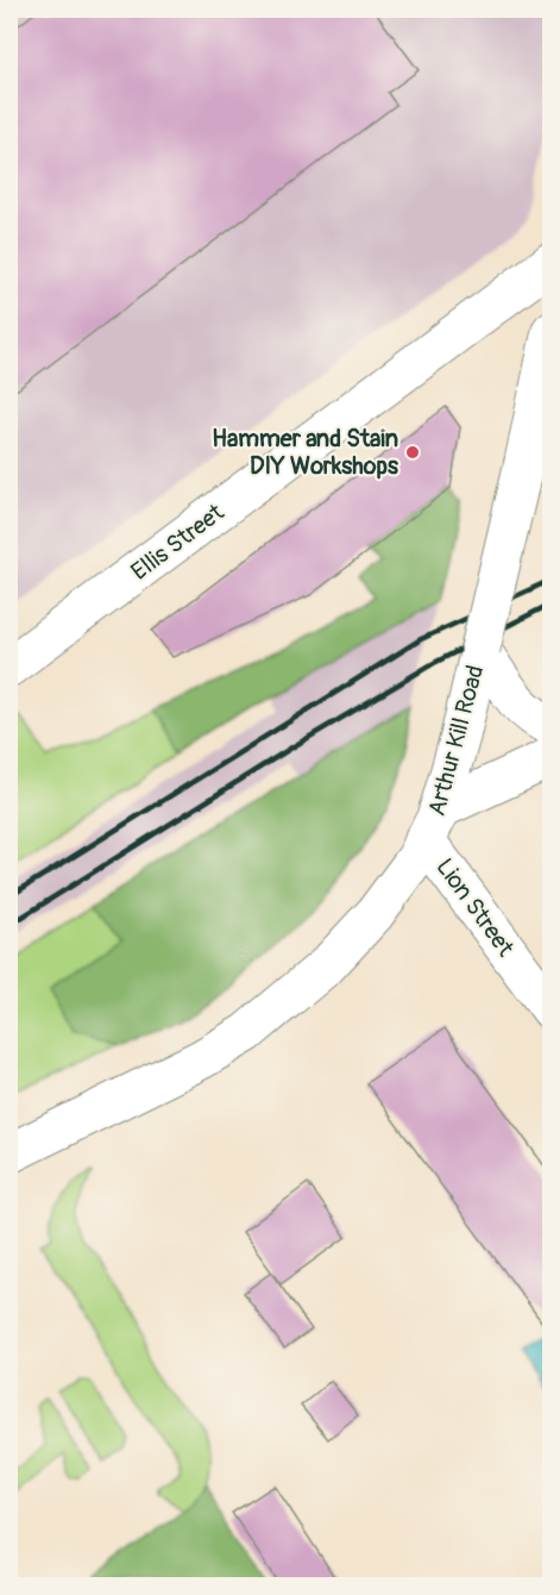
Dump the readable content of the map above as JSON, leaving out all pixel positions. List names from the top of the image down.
{
  "streets": {
    "street": ["Ellis Street", "Arthur Kill Road", "Lion Street"]
  },
  "crossings": [
    ["Arthur Kill Road", "Lion Street"]
  ],
  "places": ["Hammer and Stain DIY Workshops"]
}
